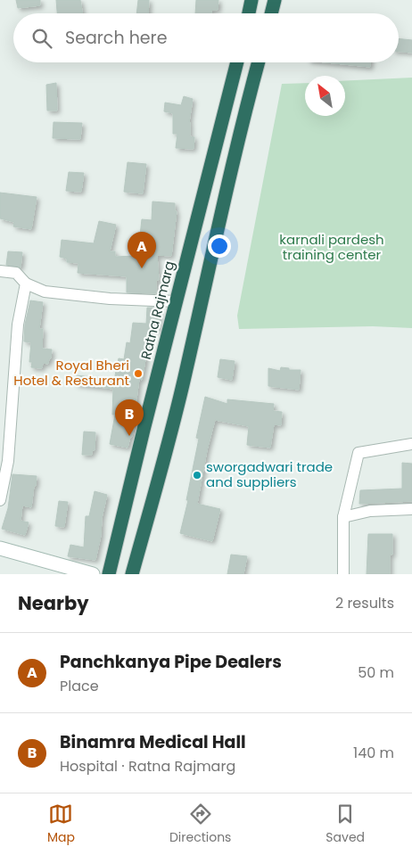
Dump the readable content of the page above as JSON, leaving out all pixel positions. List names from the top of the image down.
{
  "streets": {
    "highway": ["Ratna Rajmarg"]
  },
  "parks": ["karnali pardesh training center"],
  "places": ["Royal Bheri Hotel & Resturant", "sworgadwari trade and suppliers"],
  "north": "top left",
  "page": {
    "search": "Search here",
    "pins": ["A", "B"],
    "heading": ["Nearby", "2 results"],
    "list": [
      {
        "mark": "A",
        "name": "Panchkanya Pipe Dealers",
        "note": "Place",
        "value": "50 m"
      },
      {
        "mark": "B",
        "name": "Binamra Medical Hall",
        "note": "Hospital · Ratna Rajmarg",
        "value": "140 m"
      }
    ],
    "nav": ["Map", "Directions", "Saved"]
  }
}
